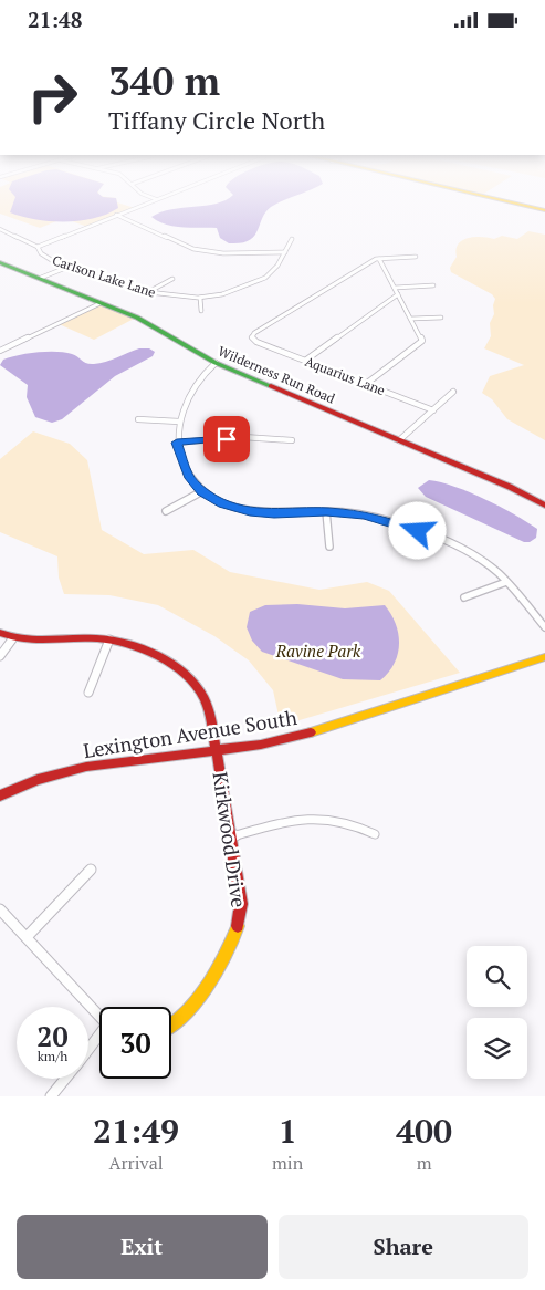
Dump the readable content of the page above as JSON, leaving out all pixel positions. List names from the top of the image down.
{
  "streets": {
    "street": [
      "Carlson Lake Lane",
      "Wilderness Run Road",
      "Aquarius Lane",
      "Lexington Avenue South",
      "Kirkwood Drive"
    ]
  },
  "crossings": [
    ["Lexington Avenue South", "Kirkwood Drive"]
  ],
  "parks": ["Ravine Park"],
  "page": {
    "status": "21:48",
    "turn": ["340 m", "Tiffany Circle North"],
    "speed": "20 km/h",
    "limit": "30",
    "eta": [
      "21:49",
      "Arrival",
      "1",
      "min",
      "400",
      "m"
    ],
    "buttons": ["Exit", "Share"]
  }
}
